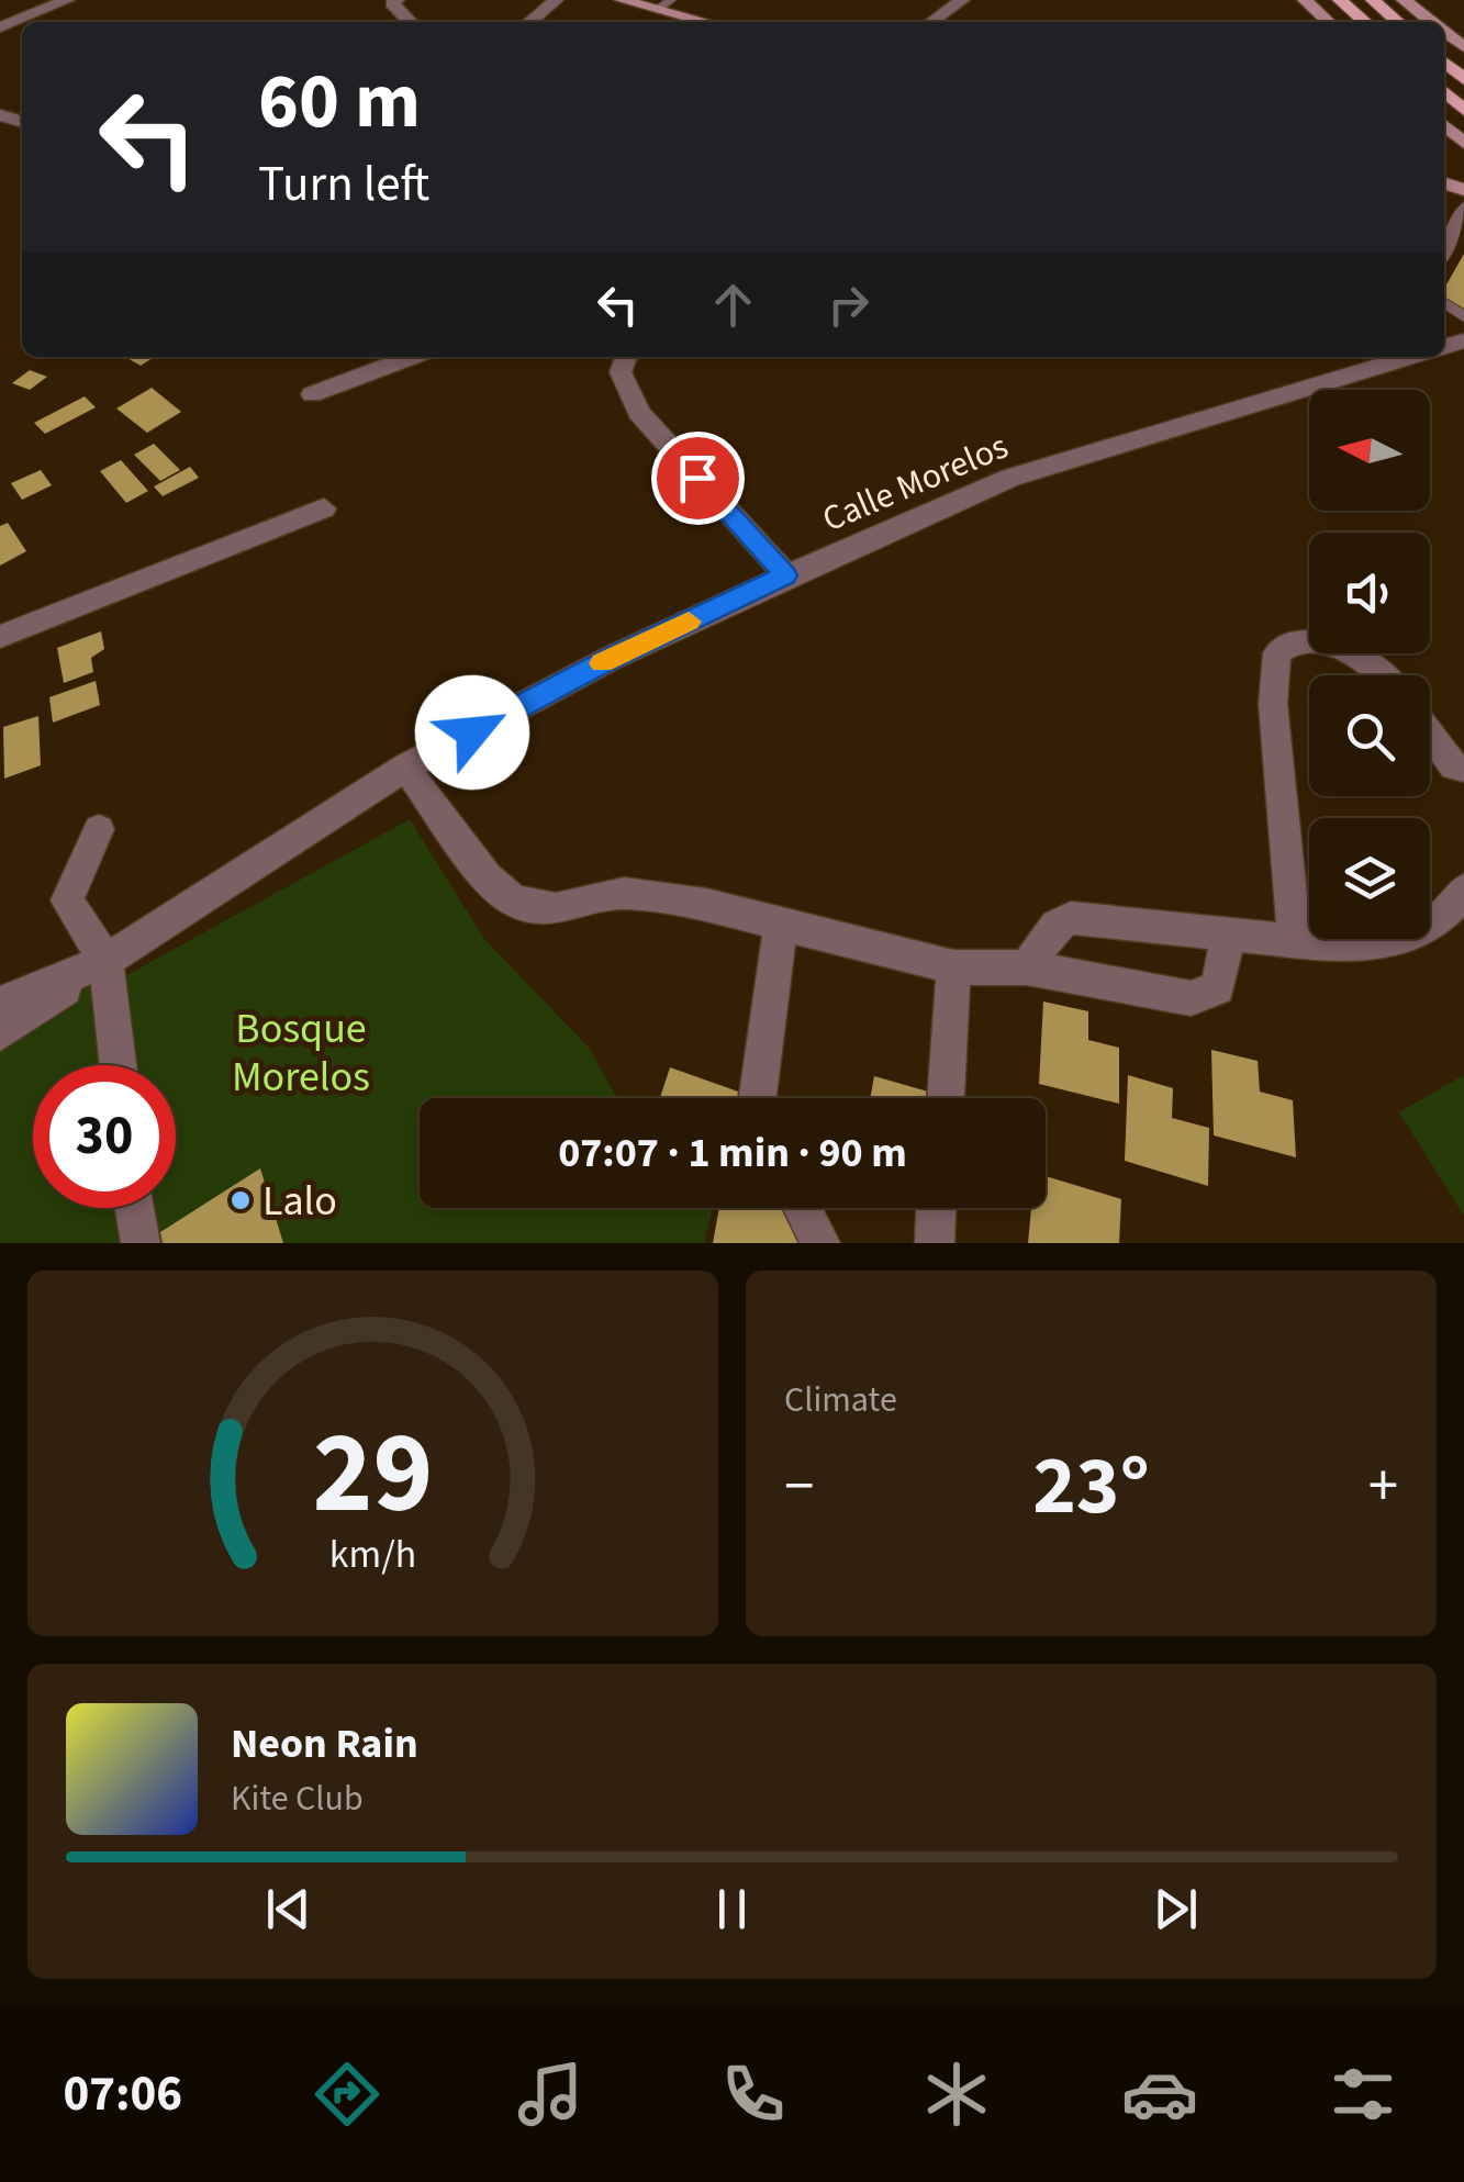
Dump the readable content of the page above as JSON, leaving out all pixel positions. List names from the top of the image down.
{
  "streets": {
    "street": ["Calle Morelos"]
  },
  "parks": ["Bosque Morelos"],
  "places": ["Lalo"],
  "north": "left",
  "page": {
    "turn": ["60 m", "Turn left"],
    "limit": "30",
    "trip": "07:07 · 1 min · 90 m",
    "tile": "Climate",
    "heat": ["−", "23°", "+"],
    "song": ["Neon Rain", "Kite Club"],
    "tabs": "07:06",
    "gauge": ["29", "km/h"]
  }
}
